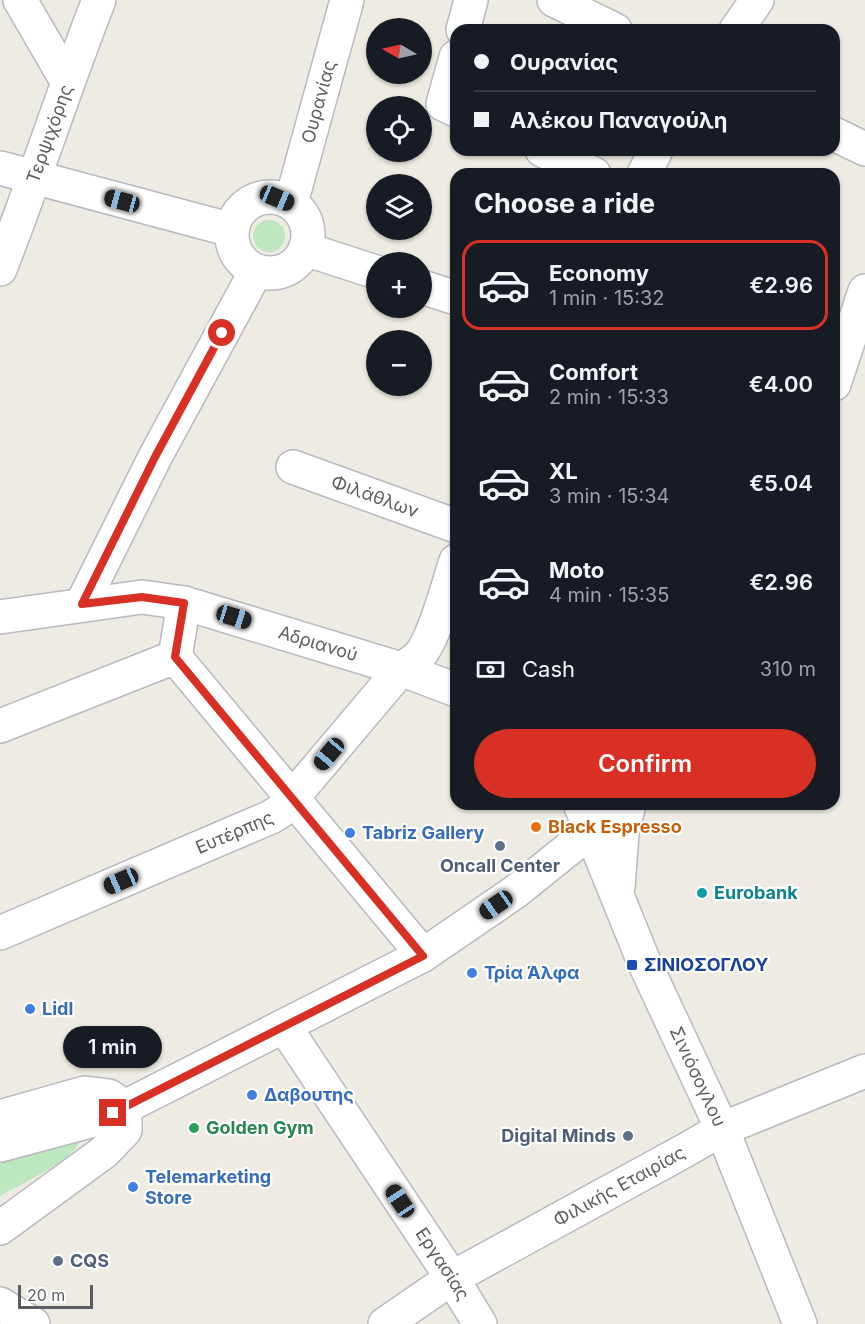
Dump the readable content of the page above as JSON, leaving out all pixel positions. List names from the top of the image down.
{
  "streets": {
    "street": [
      "Ουρανίας",
      "Τερψιχόρης",
      "Φιλάθλων",
      "Αδριανού",
      "Ευτέρπης",
      "Σινιόσογλου",
      "Φιλικής Εταιρίας",
      "Εργασίας"
    ]
  },
  "crossings": [
    ["Αδριανού", "Ευτέρπης"],
    ["Σινιόσογλου", "Φιλικής Εταιρίας"],
    ["Φιλικής Εταιρίας", "Εργασίας"]
  ],
  "places": {
    "other": [
      "Black Espresso",
      "Tabriz Gallery",
      "Oncall Center",
      "Eurobank",
      "Τρία Άλφα",
      "Lidl",
      "Δαβουτης",
      "Golden Gym",
      "Digital Minds",
      "Telemarketing Store",
      "CQS"
    ],
    "transit": ["ΣΙΝΙΟΣΟΓΛΟΥ"]
  },
  "scale_bar": "20 m",
  "north": "left",
  "page": {
    "map_buttons": ["+", "−"],
    "banner": ["Ουρανίας", "Αλέκου Παναγούλη"],
    "heading": "Choose a ride",
    "list": [
      {
        "name": "Economy",
        "note": "1 min · 15:32",
        "value": "€2.96"
      },
      {
        "name": "Comfort",
        "note": "2 min · 15:33",
        "value": "€4.00"
      },
      {
        "name": "XL",
        "note": "3 min · 15:34",
        "value": "€5.04"
      },
      {
        "name": "Moto",
        "note": "4 min · 15:35",
        "value": "€2.96"
      }
    ],
    "pay": ["Cash", "310 m"],
    "buttons": "Confirm",
    "bubble": "1 min",
    "scale": "20 m"
  }
}
